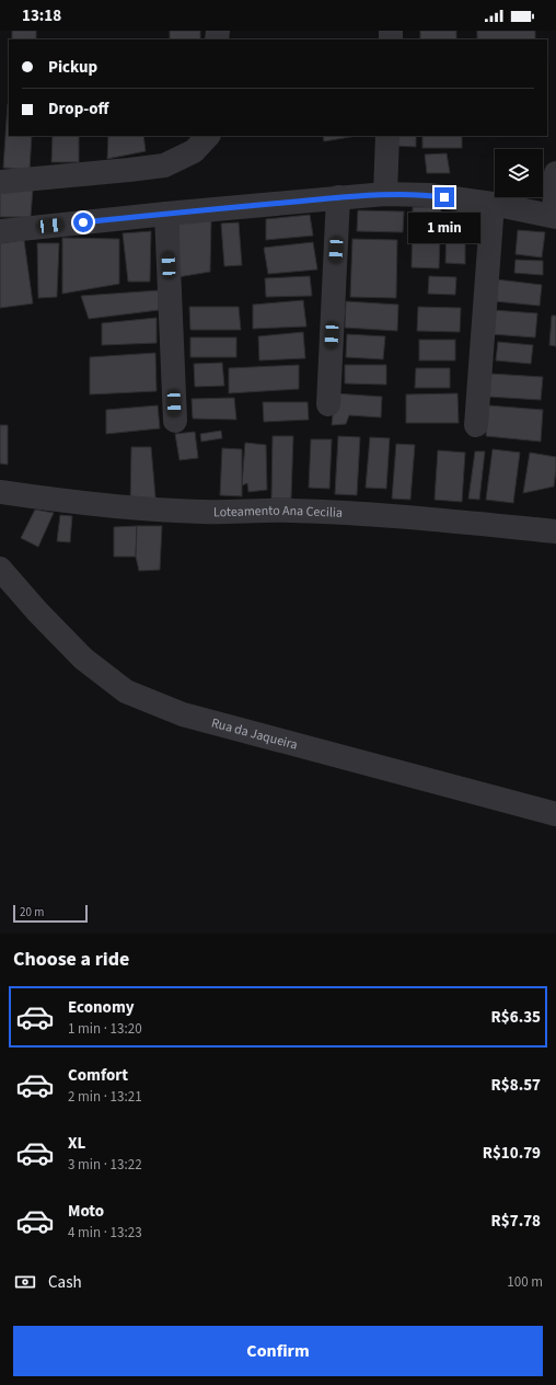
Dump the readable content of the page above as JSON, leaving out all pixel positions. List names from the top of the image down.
{
  "streets": {
    "street": ["Loteamento Ana Cecilia", "Rua da Jaqueira"]
  },
  "scale_bar": "20 m",
  "page": {
    "status": "13:18",
    "banner": ["Pickup", "Drop-off"],
    "bubble": "1 min",
    "scale": "20 m",
    "heading": "Choose a ride",
    "list": [
      {
        "name": "Economy",
        "note": "1 min · 13:20",
        "value": "R$6.35"
      },
      {
        "name": "Comfort",
        "note": "2 min · 13:21",
        "value": "R$8.57"
      },
      {
        "name": "XL",
        "note": "3 min · 13:22",
        "value": "R$10.79"
      },
      {
        "name": "Moto",
        "note": "4 min · 13:23",
        "value": "R$7.78"
      }
    ],
    "pay": ["Cash", "100 m"],
    "buttons": "Confirm"
  }
}
